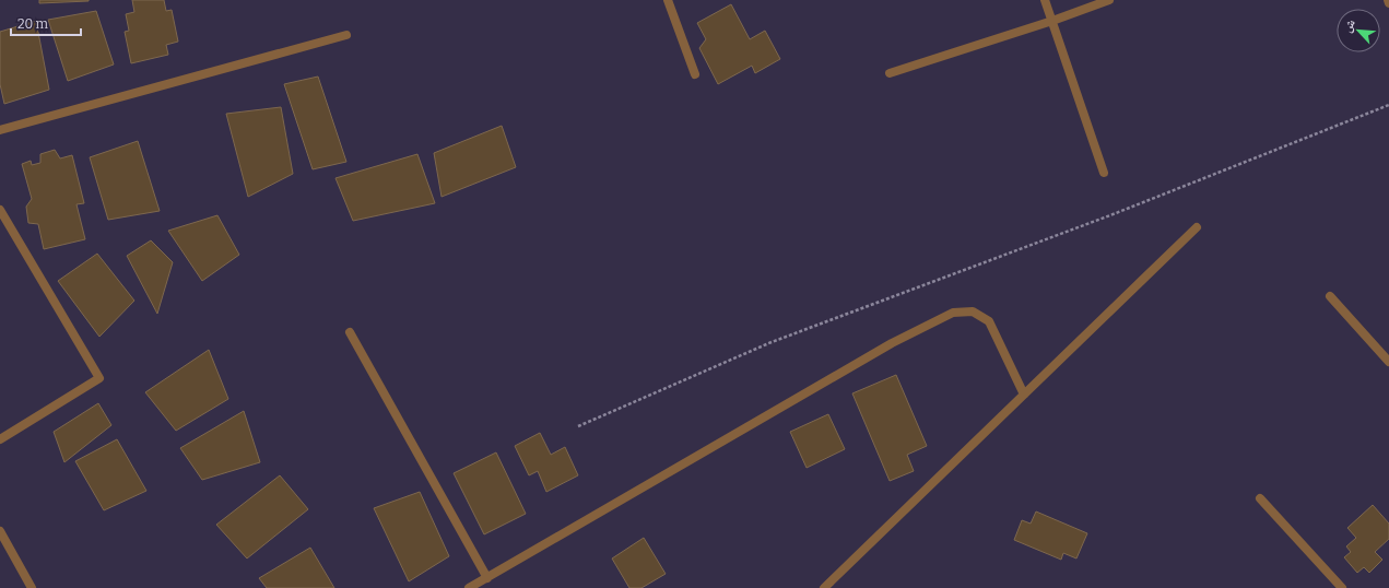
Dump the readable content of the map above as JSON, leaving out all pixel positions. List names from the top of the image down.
{
  "scale_bar": "20 m",
  "north": "top left"
}
